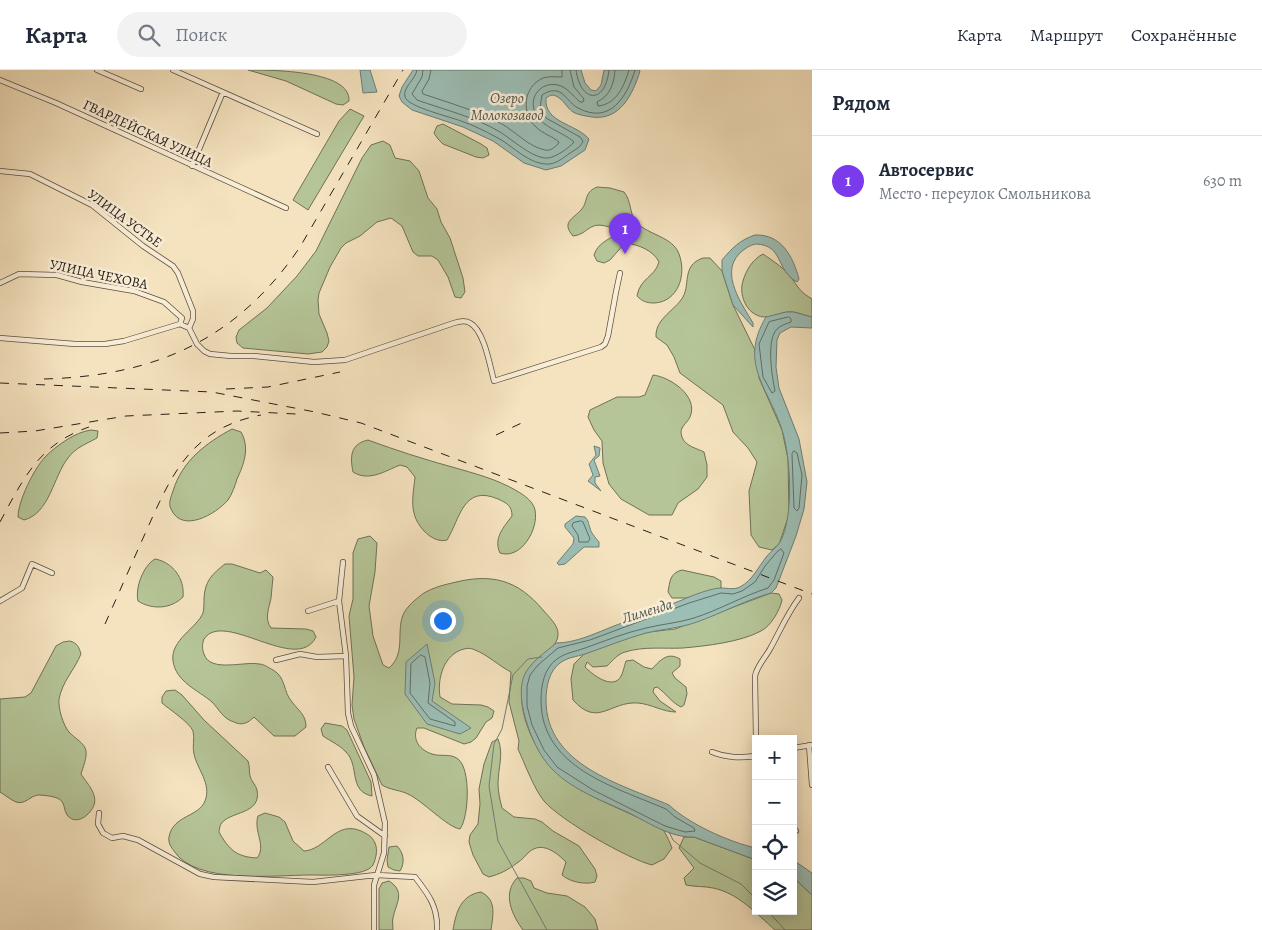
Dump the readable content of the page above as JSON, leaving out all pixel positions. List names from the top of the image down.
{
  "streets": {
    "street": ["ГВАРДЕЙСКАЯ УЛИЦА", "УЛИЦА УСТЬЕ", "УЛИЦА ЧЕХОВА"]
  },
  "water": ["Озеро Молокозавод", "Лименда"],
  "page": {
    "header": "Карта",
    "search": "Поиск",
    "nav": ["Карта", "Маршрут", "Сохранённые"],
    "heading": "Рядом",
    "list": [
      {
        "mark": "1",
        "name": "Автосервис",
        "note": "Место · переулок Смольникова",
        "value": "630 m"
      }
    ],
    "pins": "1",
    "map_buttons": ["+", "−"]
  }
}
